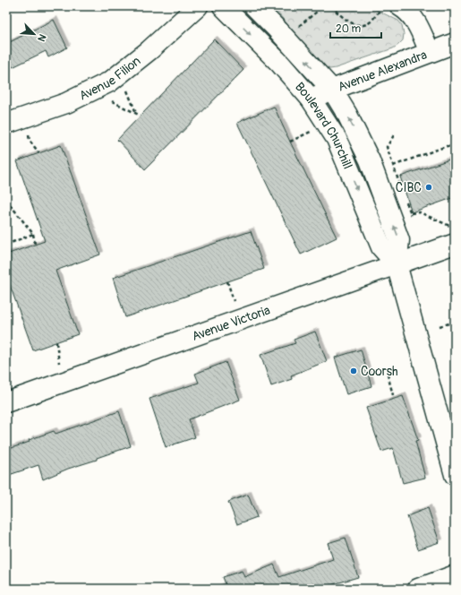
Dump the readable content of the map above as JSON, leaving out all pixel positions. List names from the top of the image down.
{
  "streets": {
    "street": [
      "Avenue Alexandra",
      "Avenue Filion",
      "Boulevard Churchill",
      "Avenue Victoria"
    ]
  },
  "crossings": [
    ["Avenue Alexandra", "Boulevard Churchill"],
    ["Boulevard Churchill", "Avenue Victoria"]
  ],
  "places": ["CIBC", "Coorsh"],
  "scale_bar": "20 m",
  "north": "bottom right"
}
